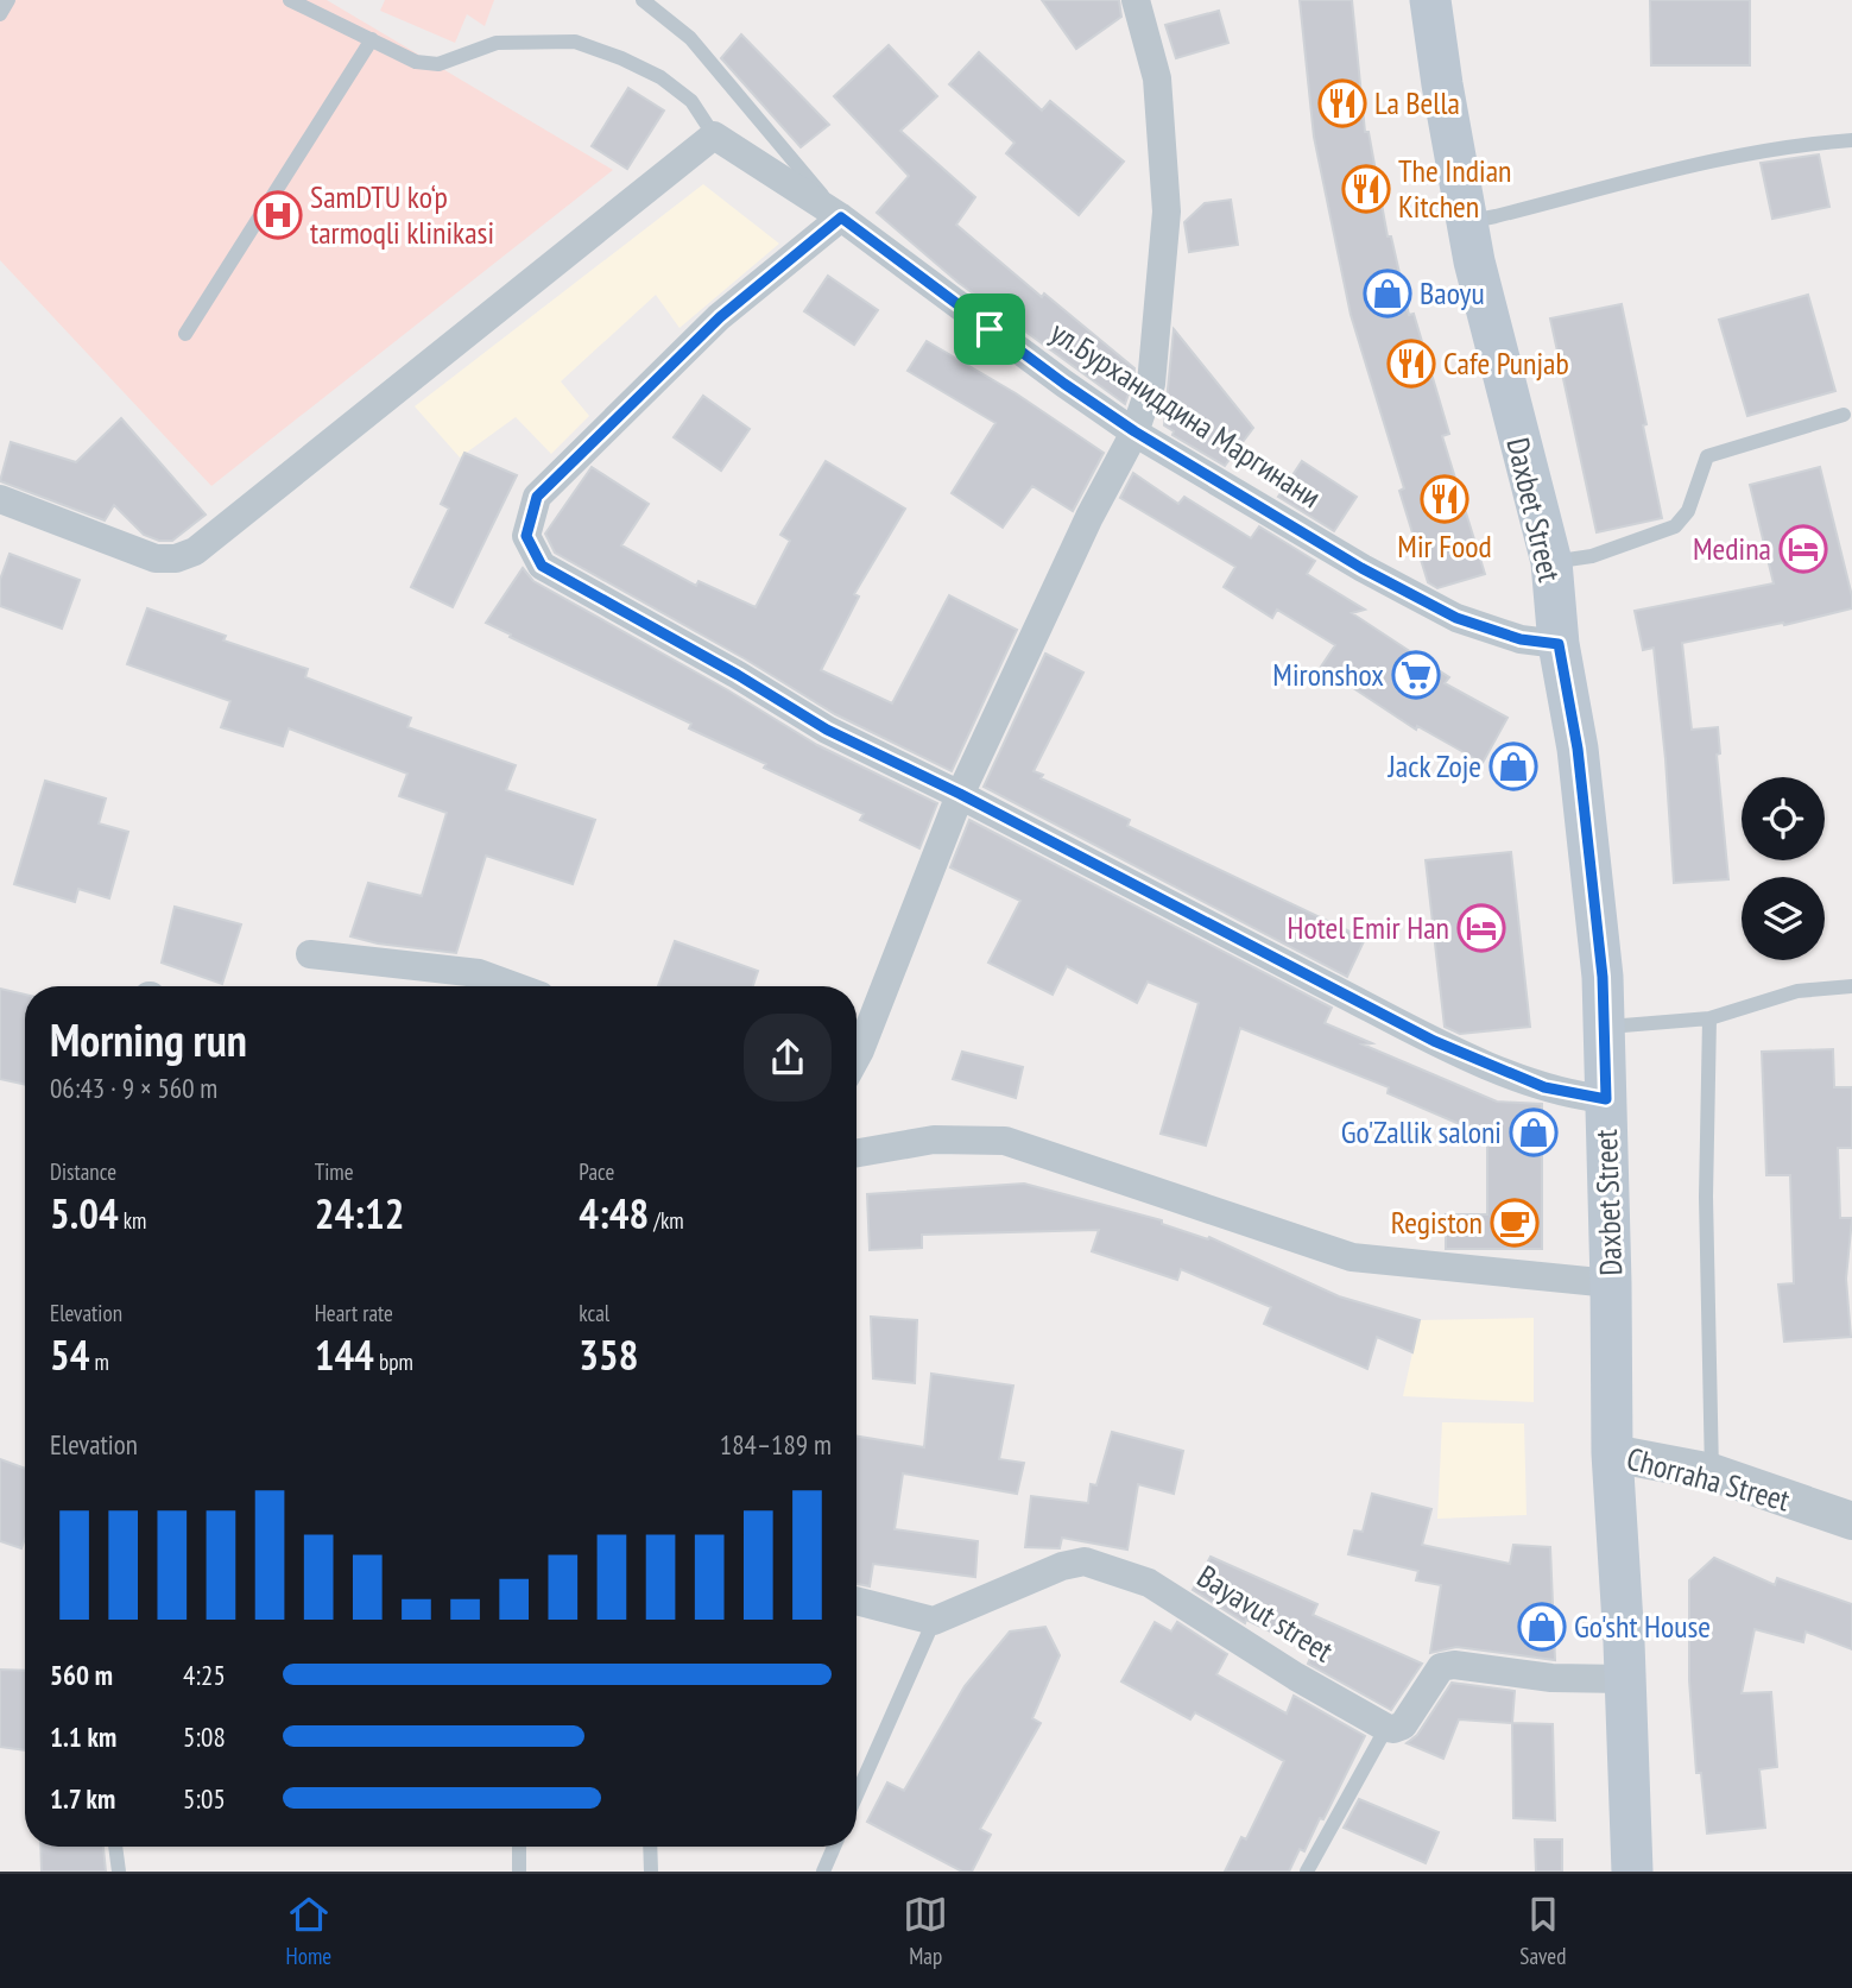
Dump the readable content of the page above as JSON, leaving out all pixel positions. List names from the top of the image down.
{
  "streets": {
    "main road": ["Daxbet Street"],
    "street": ["ул.Бурханиддина Маргинани", "Chorraha Street", "Bayavut street"]
  },
  "crossings": [
    ["ул.Бурханиддина Маргинани", "Daxbet Street"],
    ["Daxbet Street", "Chorraha Street"]
  ],
  "places": {
    "restaurant": [
      "La Bella",
      "The Indian Kitchen",
      "Cafe Punjab",
      "Mir Food"
    ],
    "hospital": ["SamDTU ko‘p tarmoqli klinikasi"],
    "shop": [
      "Baoyu",
      "Jack Zoje",
      "Go'Zallik saloni",
      "Go'sht House"
    ],
    "hotel": ["Medina", "Hotel Emir Han"],
    "supermarket": ["Mironshox"],
    "cafe": ["Registon"]
  },
  "page": {
    "heading": ["Morning run", "06:43 · 9 × 560 m"],
    "stats": [
      ["Distance", "5.04 km"],
      ["Time", "24:12"],
      ["Pace", "4:48 /km"],
      ["Elevation", "54 m"],
      ["Heart rate", "144 bpm"],
      ["kcal", "358"]
    ],
    "chart": ["Elevation", "184–189 m"],
    "list": [
      {
        "name": "560 m",
        "note": "4:25"
      },
      {
        "name": "1.1 km",
        "note": "5:08"
      },
      {
        "name": "1.7 km",
        "note": "5:05"
      }
    ],
    "tabs": ["Home", "Map", "Saved"]
  }
}
